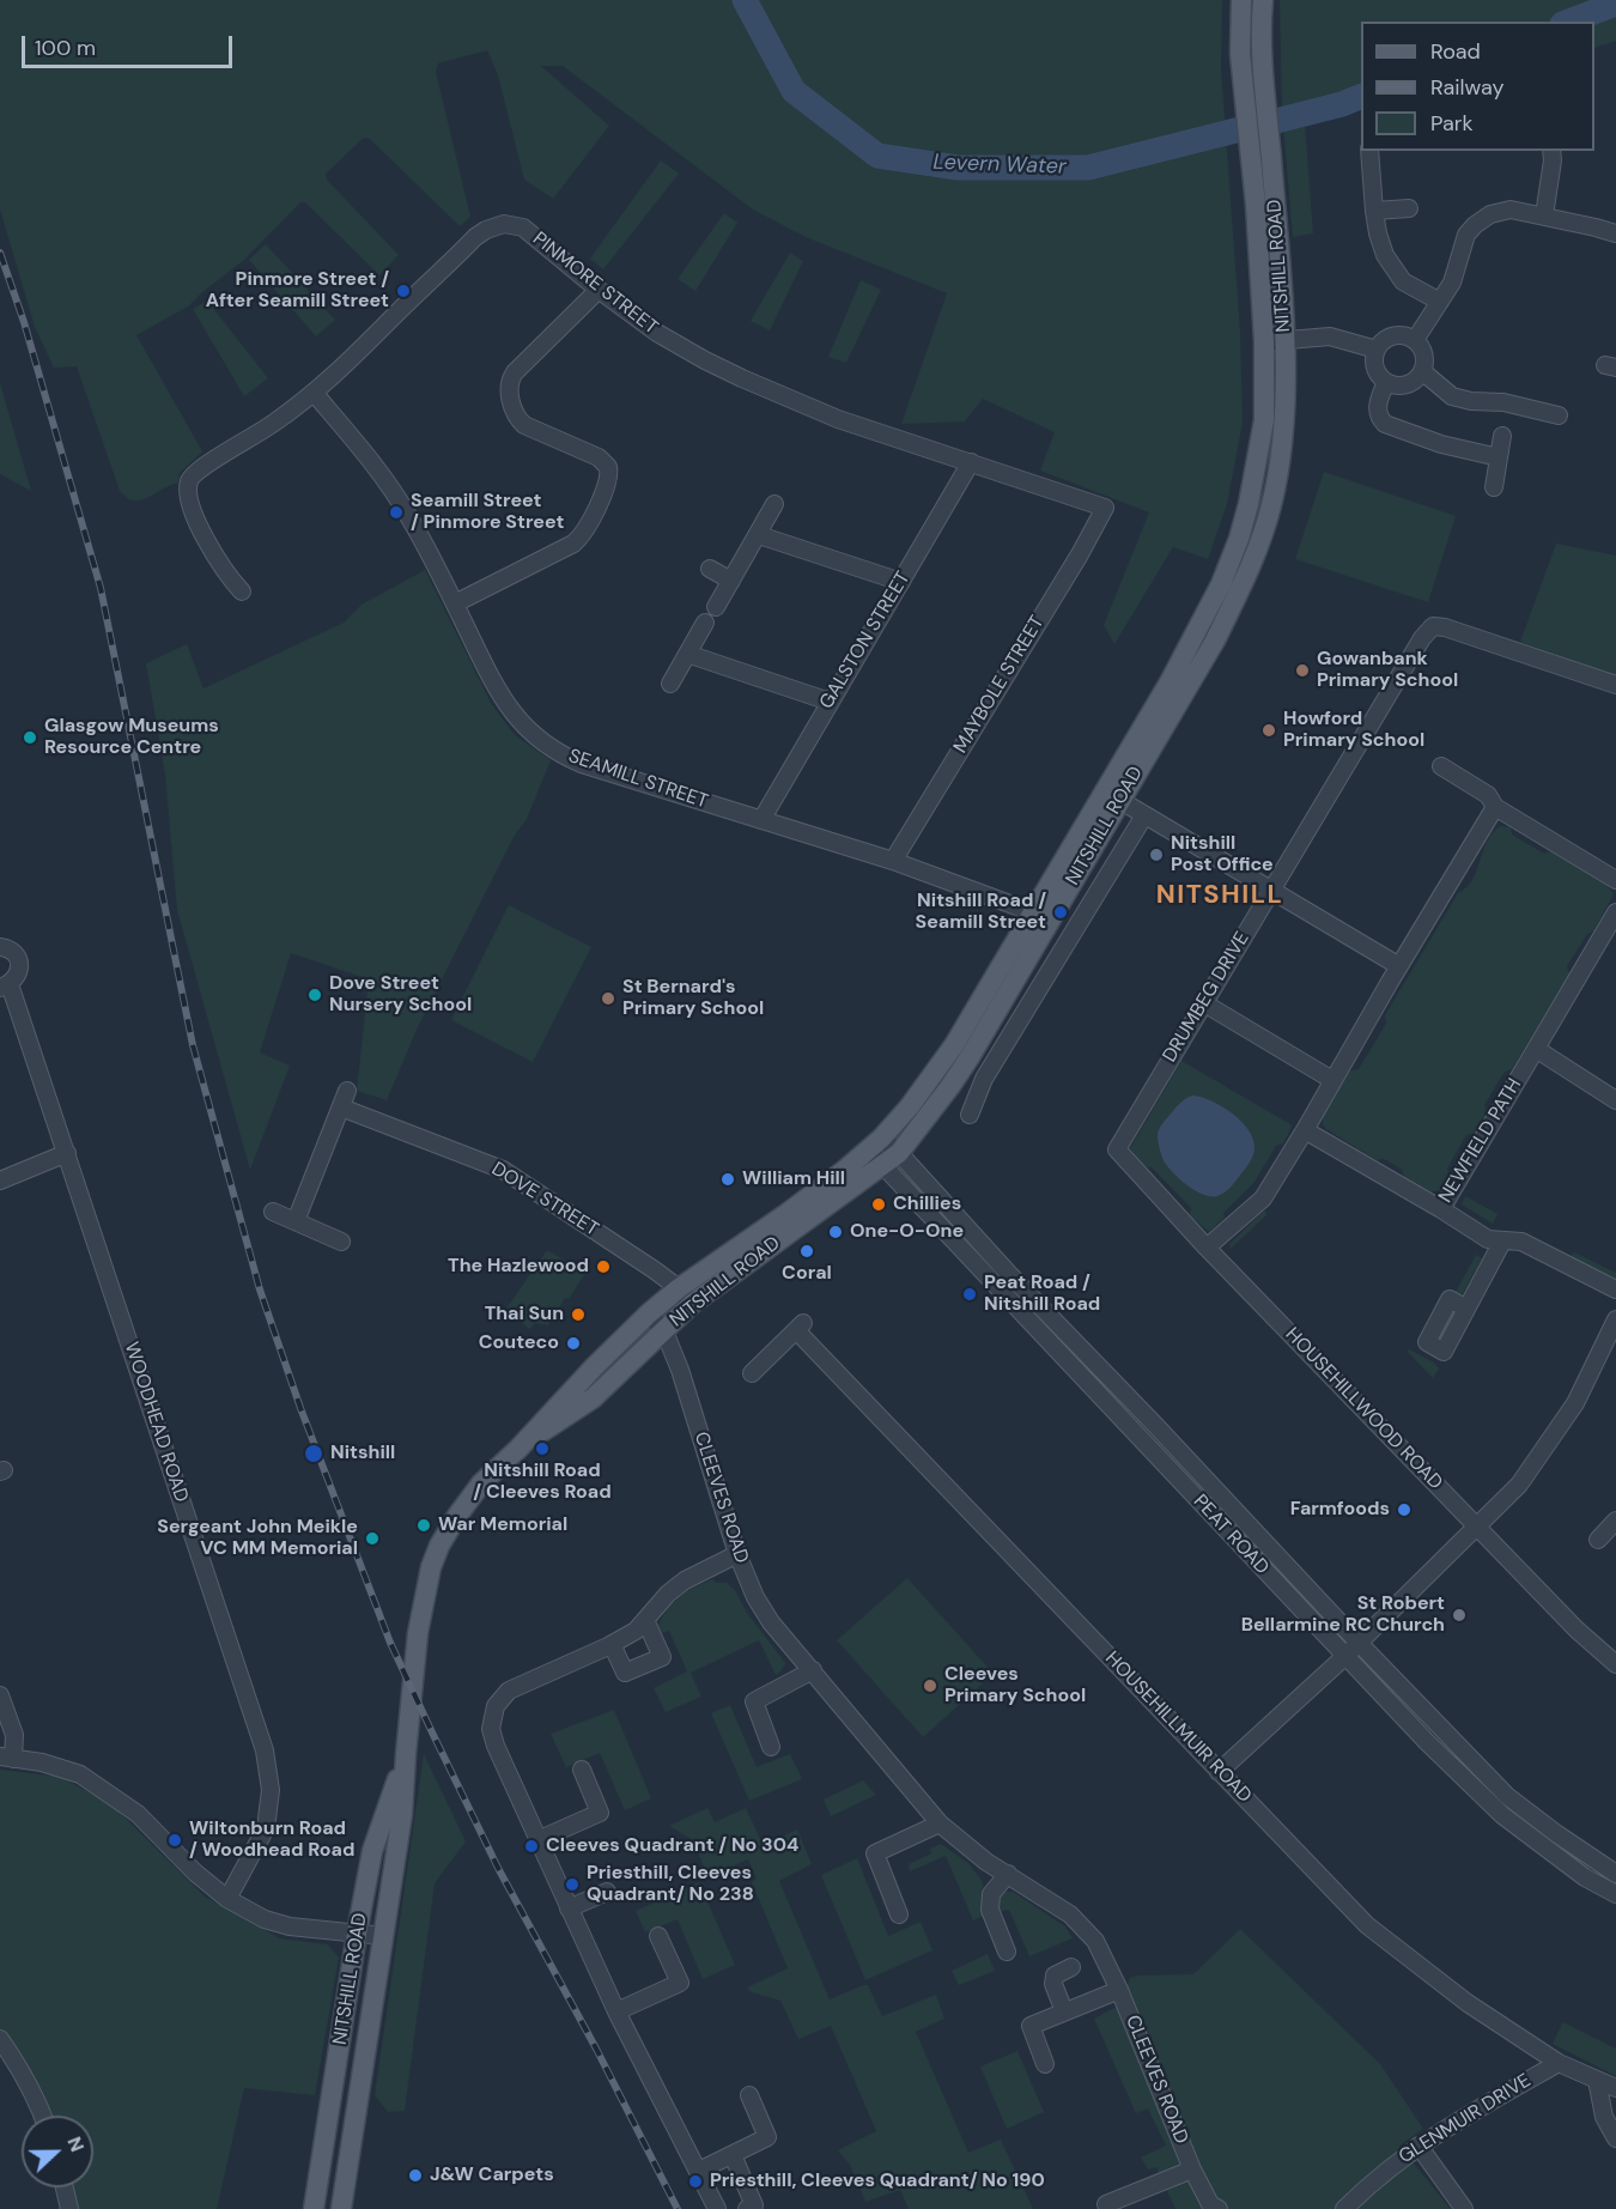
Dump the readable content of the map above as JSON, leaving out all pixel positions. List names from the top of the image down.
{
  "streets": {
    "main road": ["NITSHILL ROAD"],
    "street": [
      "PINMORE STREET",
      "GALSTON STREET",
      "MAYBOLE STREET",
      "SEAMILL STREET",
      "DRUMBEG DRIVE",
      "NEWFIELD PATH",
      "DOVE STREET",
      "HOUSEHILLWOOD ROAD",
      "WOODHEAD ROAD",
      "CLEEVES ROAD",
      "PEAT ROAD",
      "HOUSEHILLMUIR ROAD",
      "GLENMUIR DRIVE"
    ]
  },
  "crossings": [
    ["NITSHILL ROAD", "SEAMILL STREET"],
    ["NITSHILL ROAD", "DOVE STREET"],
    ["NITSHILL ROAD", "CLEEVES ROAD"],
    ["NITSHILL ROAD", "PEAT ROAD"],
    ["PINMORE STREET", "GALSTON STREET"],
    ["PINMORE STREET", "MAYBOLE STREET"],
    ["PINMORE STREET", "SEAMILL STREET"],
    ["GALSTON STREET", "SEAMILL STREET"],
    ["MAYBOLE STREET", "SEAMILL STREET"],
    ["DRUMBEG DRIVE", "HOUSEHILLWOOD ROAD"],
    ["HOUSEHILLMUIR ROAD", "GLENMUIR DRIVE"]
  ],
  "districts": ["NITSHILL"],
  "water": ["Levern Water"],
  "places": [
    "Pinmore Street / After Seamill Street",
    "Seamill Street / Pinmore Street",
    "Gowanbank Primary School",
    "Howford Primary School",
    "Glasgow Museums Resource Centre",
    "Nitshill Post Office",
    "Nitshill Road / Seamill Street",
    "Dove Street Nursery School",
    "St Bernard's Primary School",
    "William Hill",
    "Chillies",
    "One-O-One",
    "Coral",
    "The Hazlewood",
    "Peat Road / Nitshill Road",
    "Thai Sun",
    "Couteco",
    "Nitshill Road / Cleeves Road",
    "Nitshill",
    "Farmfoods",
    "War Memorial",
    "Sergeant John Meikle VC MM Memorial",
    "St Robert Bellarmine RC Church",
    "Cleeves Primary School",
    "Wiltonburn Road / Woodhead Road",
    "Cleeves Quadrant / No 304",
    "Priesthill, Cleeves Quadrant/ No 238",
    "J&W Carpets",
    "Priesthill, Cleeves Quadrant/ No 190"
  ],
  "legend": ["Road", "Railway", "Park"],
  "scale_bar": "100 m",
  "north": "right"
}
